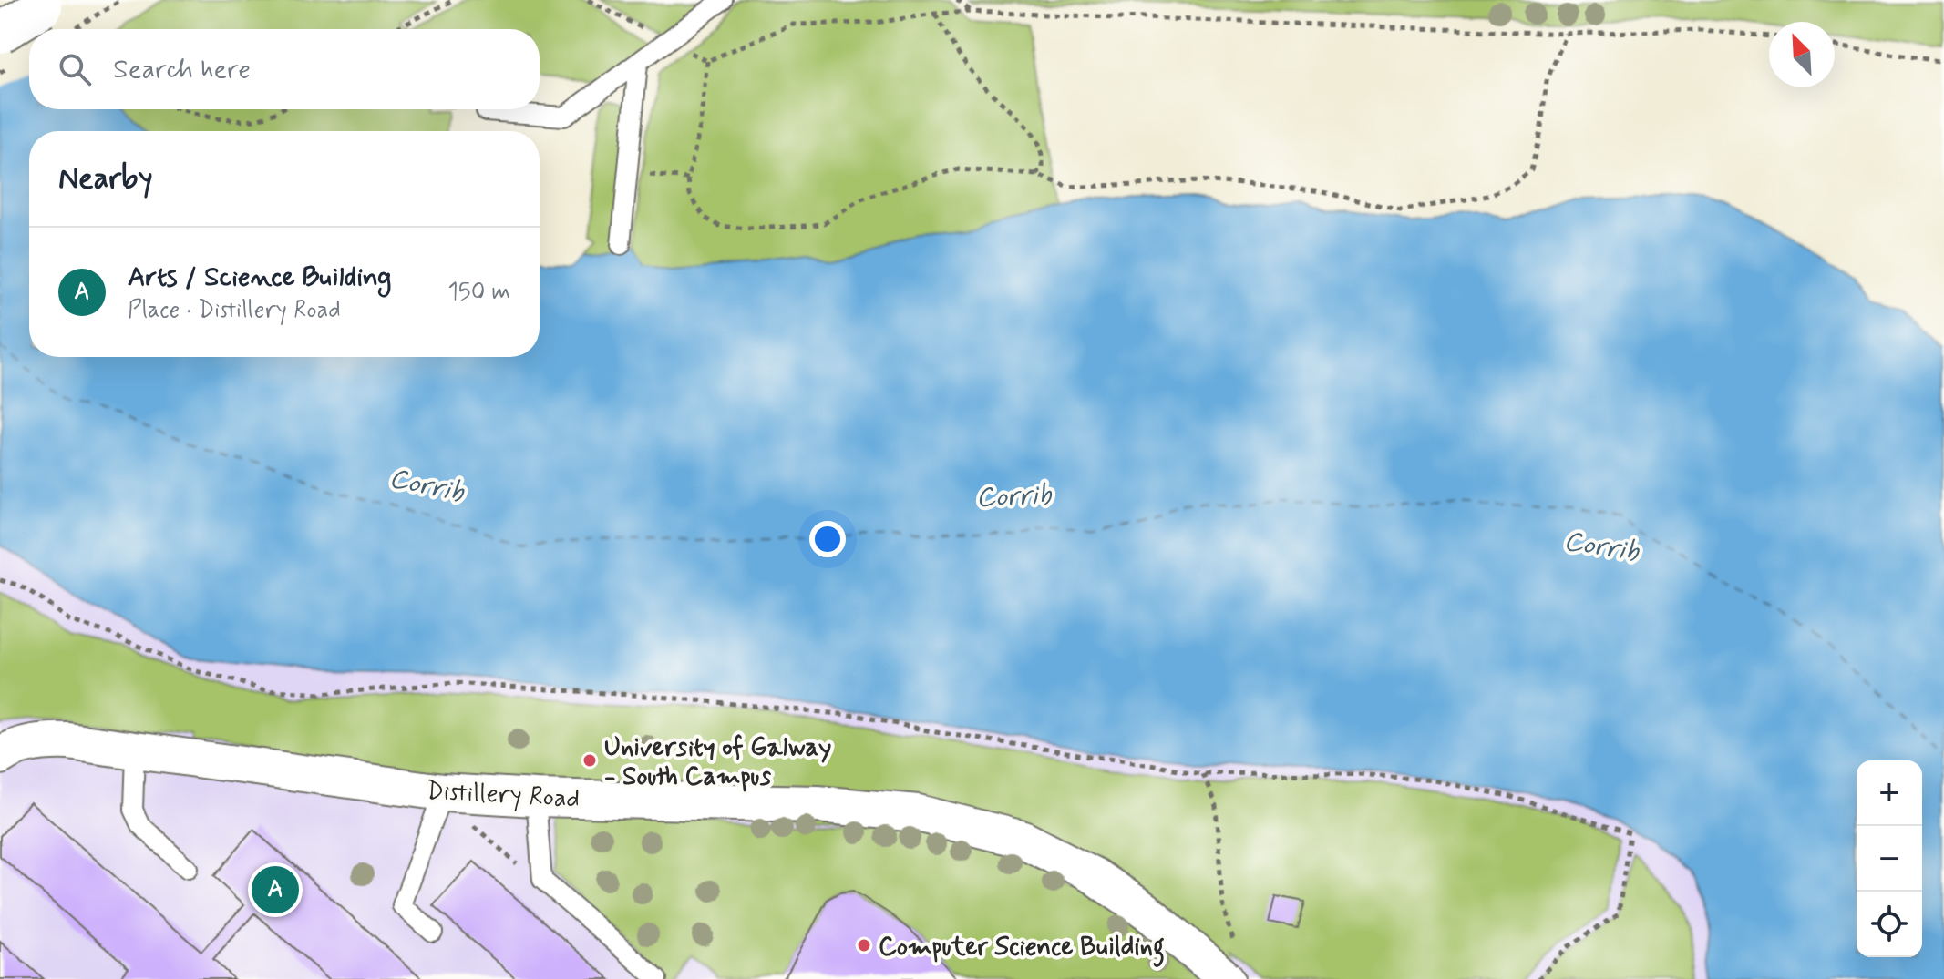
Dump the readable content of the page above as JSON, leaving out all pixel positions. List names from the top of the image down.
{
  "streets": {
    "street": ["Distillery Road"]
  },
  "water": ["Corrib"],
  "places": ["University of Galway - South Campus", "Computer Science Building"],
  "north": "top left",
  "page": {
    "search": "Search here",
    "heading": "Nearby",
    "list": [
      {
        "mark": "A",
        "name": "Arts / Science Building",
        "note": "Place · Distillery Road",
        "value": "150 m"
      }
    ],
    "map_buttons": ["+", "−"],
    "pins": "A"
  }
}
